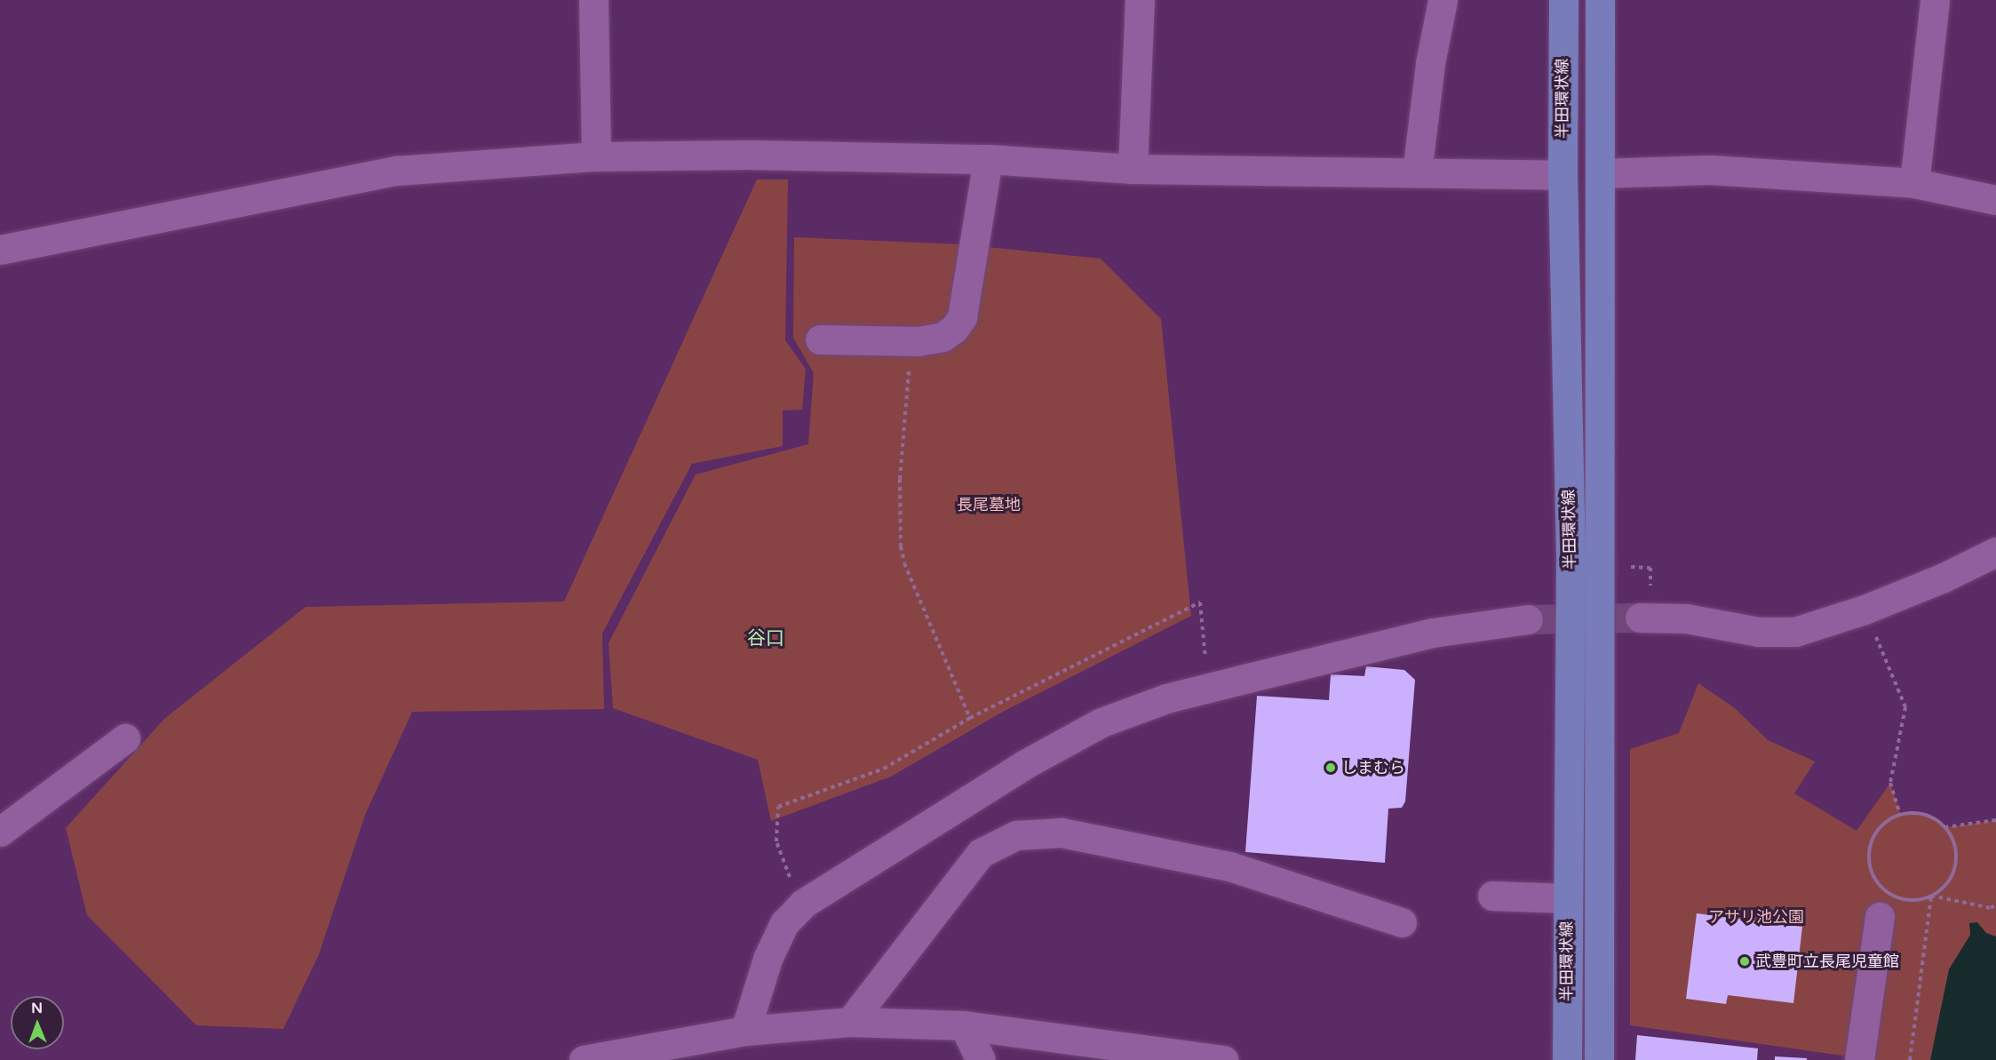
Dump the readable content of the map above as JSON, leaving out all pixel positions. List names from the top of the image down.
{
  "streets": {
    "main road": ["半田環状線"]
  },
  "districts": ["谷口"],
  "parks": ["長尾墓地", "アサリ池公園"],
  "places": ["しまむら", "武豊町立長尾児童館"],
  "north": "top"
}
